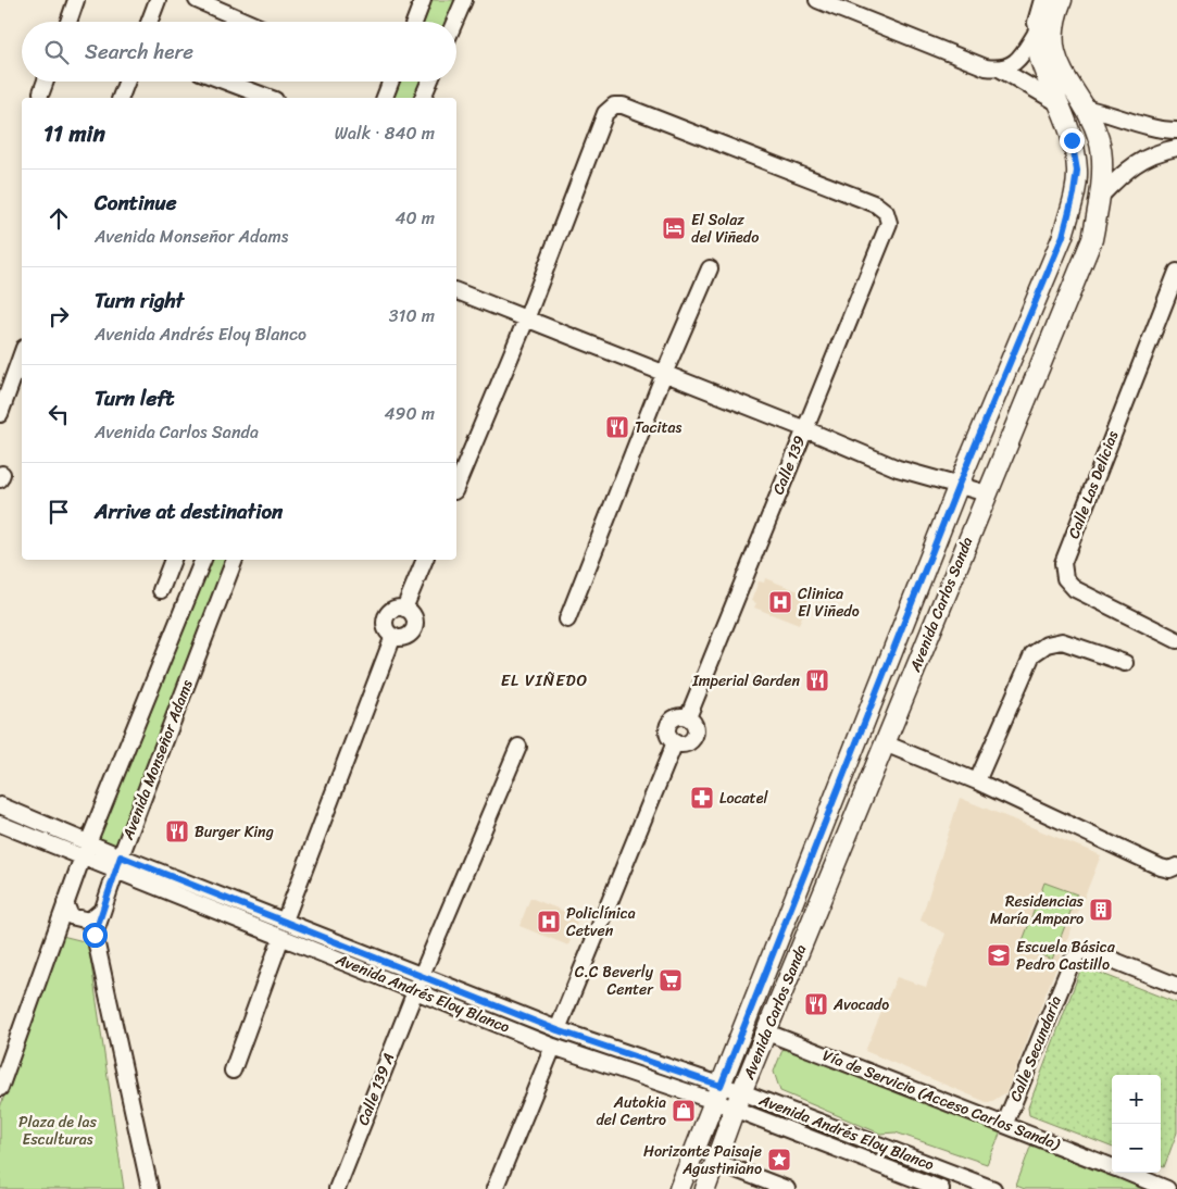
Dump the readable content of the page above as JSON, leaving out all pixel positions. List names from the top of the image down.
{
  "streets": {
    "street": [
      "Calle 139",
      "Calle Las Delicias",
      "Avenida Carlos Sanda",
      "Avenida Monseñor Adams",
      "Avenida Andrés Eloy Blanco",
      "Calle Secundaria",
      "Calle 139 A",
      "Vía de Servicio (Acceso Carlos Sanda)"
    ]
  },
  "crossings": [
    ["Calle 139", "Avenida Andrés Eloy Blanco"],
    ["Avenida Carlos Sanda", "Avenida Andrés Eloy Blanco"],
    ["Avenida Carlos Sanda", "Vía de Servicio (Acceso Carlos Sanda)"],
    ["Avenida Monseñor Adams", "Avenida Andrés Eloy Blanco"],
    ["Avenida Andrés Eloy Blanco", "Calle 139 A"],
    ["Calle Secundaria", "Vía de Servicio (Acceso Carlos Sanda)"]
  ],
  "districts": ["EL VIÑEDO"],
  "parks": ["Plaza de las Esculturas"],
  "places": {
    "hotel": ["El Solaz del Viñedo"],
    "restaurant": [
      "Tacitas",
      "Imperial Garden",
      "Burger King",
      "Avocado"
    ],
    "hospital": ["Clinica El Viñedo", "Policlínica Cetven"],
    "pharmacy": ["Locatel"],
    "building": ["Residencias María Amparo"],
    "school or university": ["Escuela Básica Pedro Castillo"],
    "supermarket": ["C.C Beverly Center"],
    "shop": ["Autokia del Centro"],
    "place": ["Horizonte Paisaje Agustiniano"]
  },
  "page": {
    "search": "Search here",
    "heading": ["11 min", "Walk · 840 m"],
    "list": [
      ["Continue", "Avenida Monseñor Adams", "40 m"],
      ["Turn right", "Avenida Andrés Eloy Blanco", "310 m"],
      ["Turn left", "Avenida Carlos Sanda", "490 m"],
      "Arrive at destination"
    ],
    "map_buttons": ["+", "−"]
  }
}
